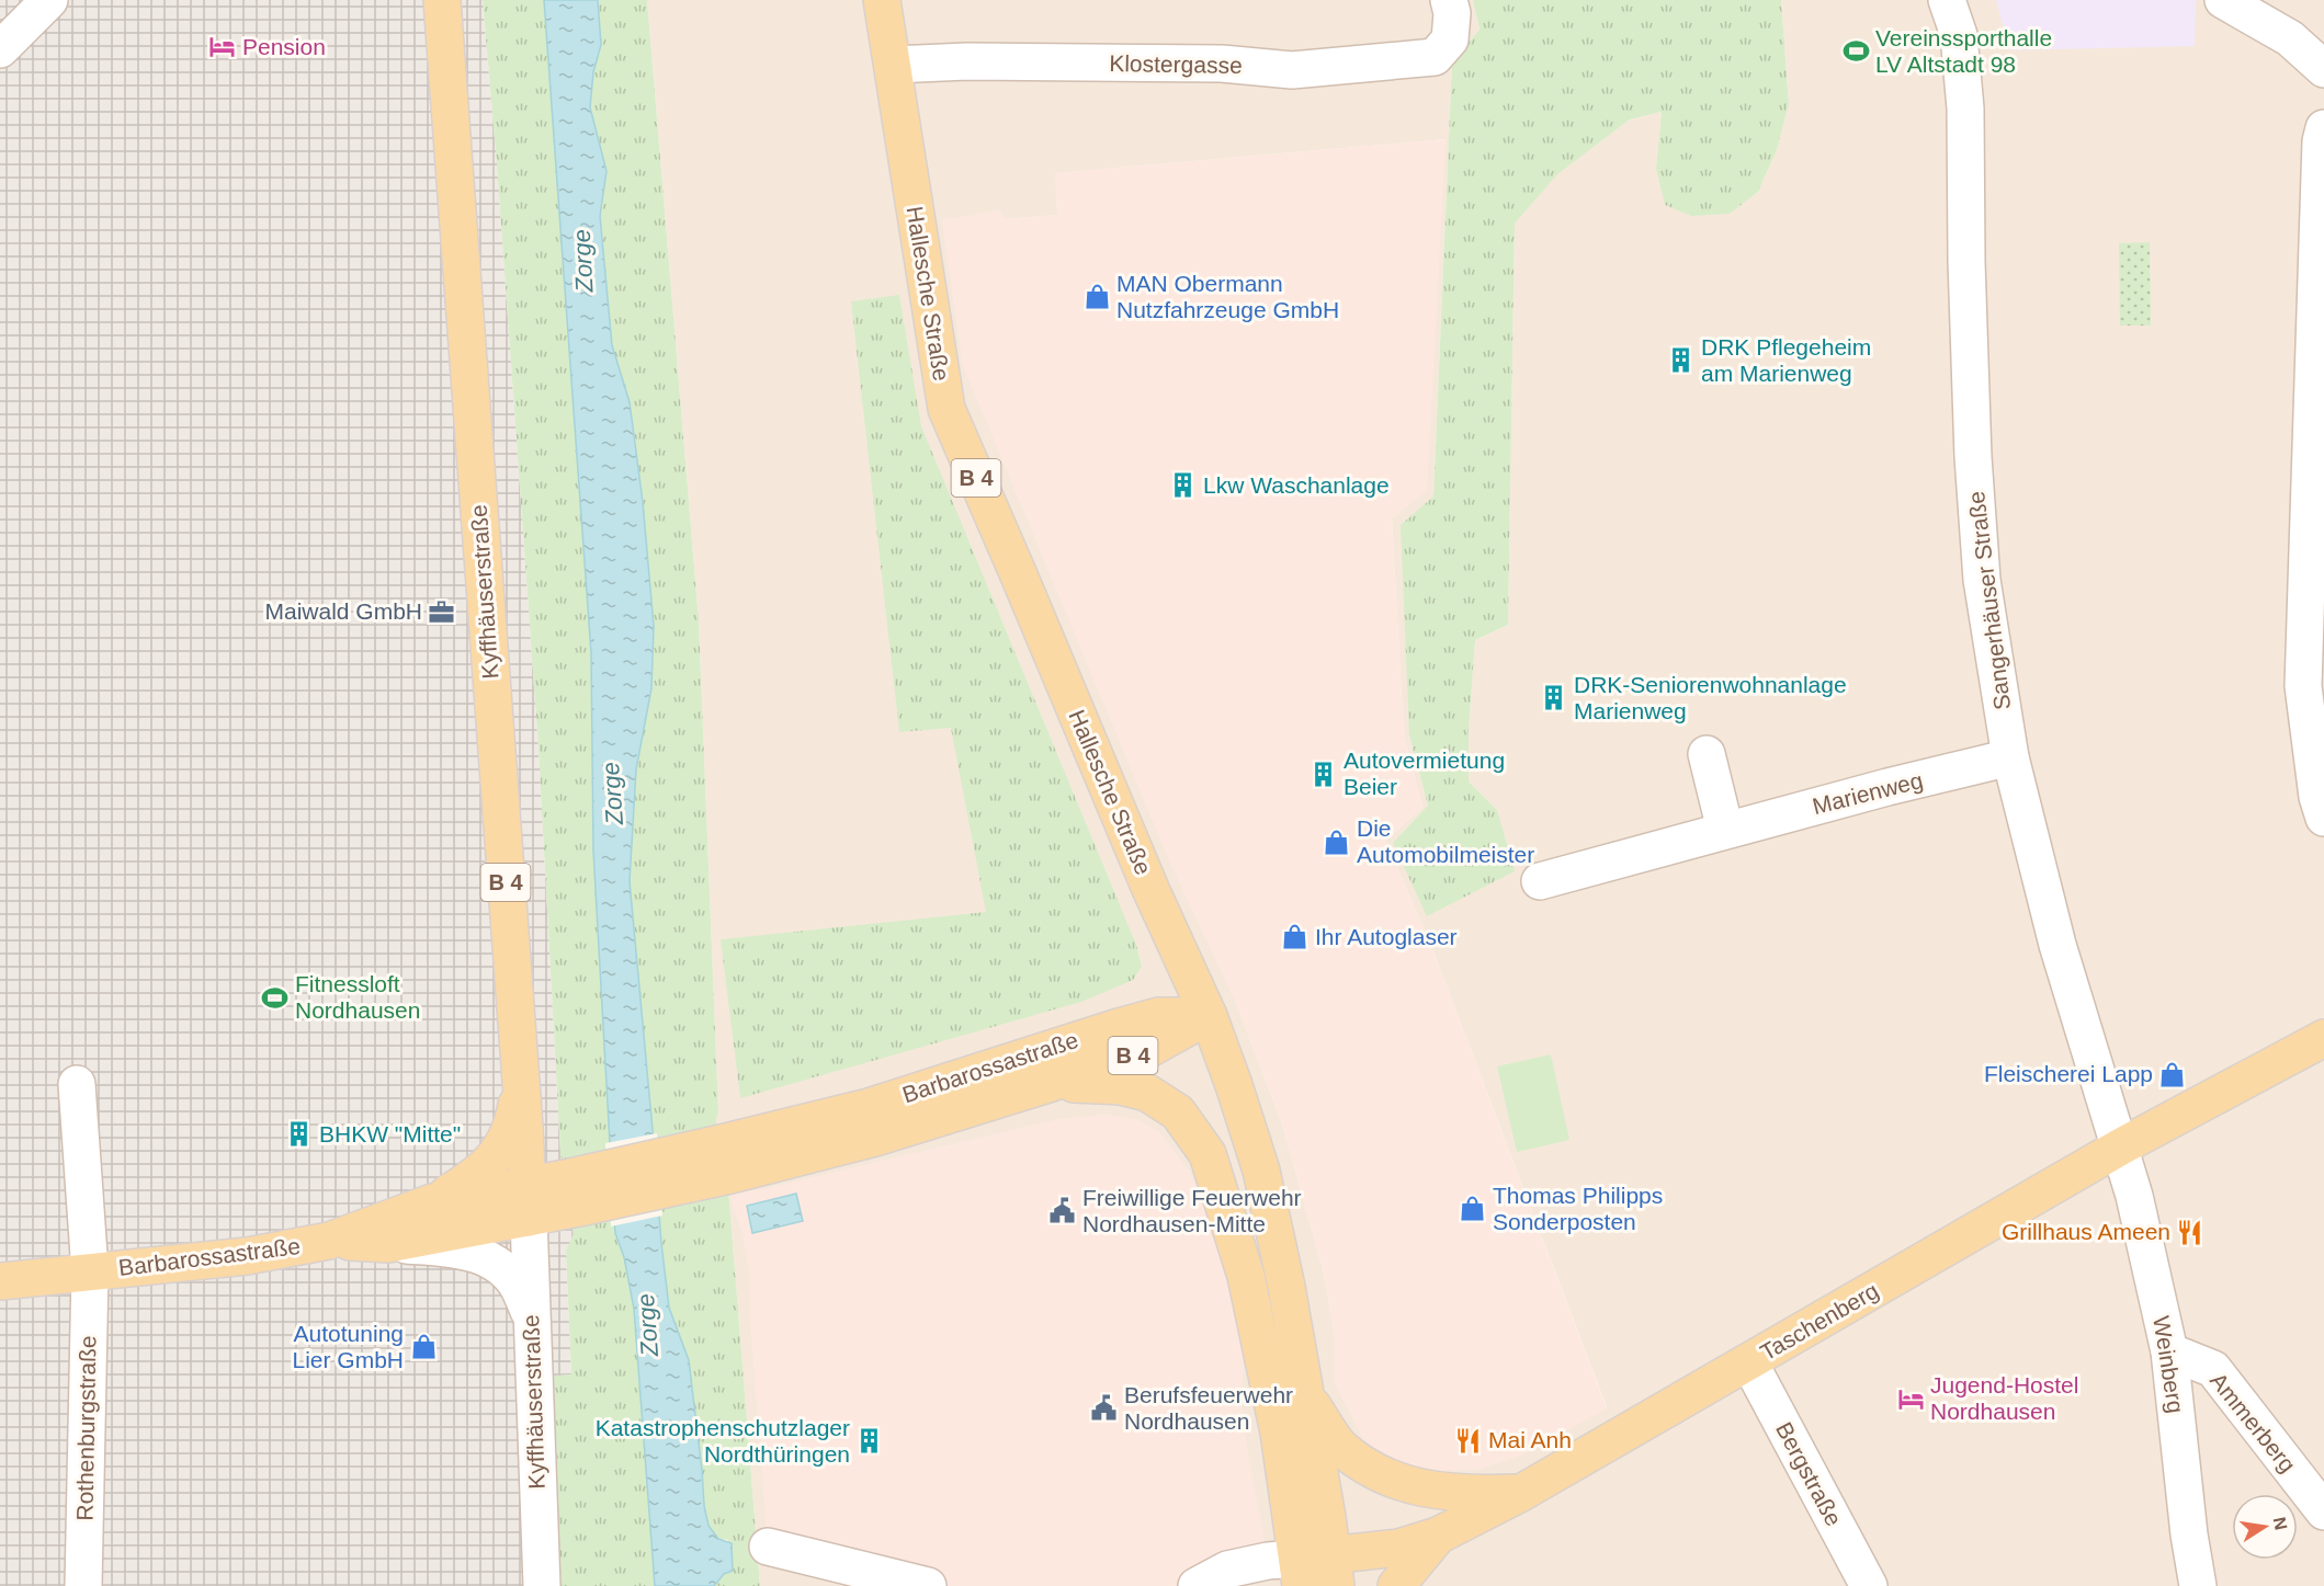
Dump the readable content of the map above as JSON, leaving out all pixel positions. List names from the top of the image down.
{
  "streets": {
    "main road": [
      "Hallesche Straße",
      "B 4",
      "Kyffhäuserstraße",
      "Barbarossastraße",
      "Taschenberg"
    ],
    "street": [
      "Klostergasse",
      "Sangerhäuser Straße",
      "Marienweg",
      "Weinberg",
      "Ammerberg",
      "Rothenburgstraße",
      "Bergstraße"
    ]
  },
  "crossings": [
    ["Klostergasse", "Hallesche Straße"],
    ["Hallesche Straße", "Barbarossastraße"],
    ["Hallesche Straße", "Taschenberg"],
    ["B 4", "Kyffhäuserstraße"],
    ["B 4", "Barbarossastraße"],
    ["Kyffhäuserstraße", "Barbarossastraße"],
    ["Sangerhäuser Straße", "Marienweg"],
    ["Sangerhäuser Straße", "Taschenberg"],
    ["Sangerhäuser Straße", "Weinberg"],
    ["Barbarossastraße", "Rothenburgstraße"],
    ["Taschenberg", "Weinberg"],
    ["Taschenberg", "Bergstraße"],
    ["Weinberg", "Ammerberg"]
  ],
  "water": ["Zorge"],
  "places": {
    "hotel": ["Pension", "Jugend-Hostel Nordhausen"],
    "sports": ["Vereinssporthalle LV Altstadt 98", "Fitnessloft Nordhausen"],
    "shop": [
      "MAN Obermann Nutzfahrzeuge GmbH",
      "Die Automobilmeister",
      "Ihr Autoglaser",
      "Fleischerei Lapp",
      "Thomas Philipps Sonderposten",
      "Autotuning Lier GmbH"
    ],
    "building": [
      "DRK Pflegeheim am Marienweg",
      "Lkw Waschanlage",
      "DRK-Seniorenwohnanlage Marienweg",
      "Autovermietung Beier",
      "BHKW \"Mitte\"",
      "Katastrophenschutzlager Nordthüringen"
    ],
    "office": ["Maiwald GmbH"],
    "public building": ["Freiwillige Feuerwehr Nordhausen-Mitte", "Berufsfeuerwehr Nordhausen"],
    "restaurant": ["Grillhaus Ameen", "Mai Anh"]
  },
  "north": "right"
}
